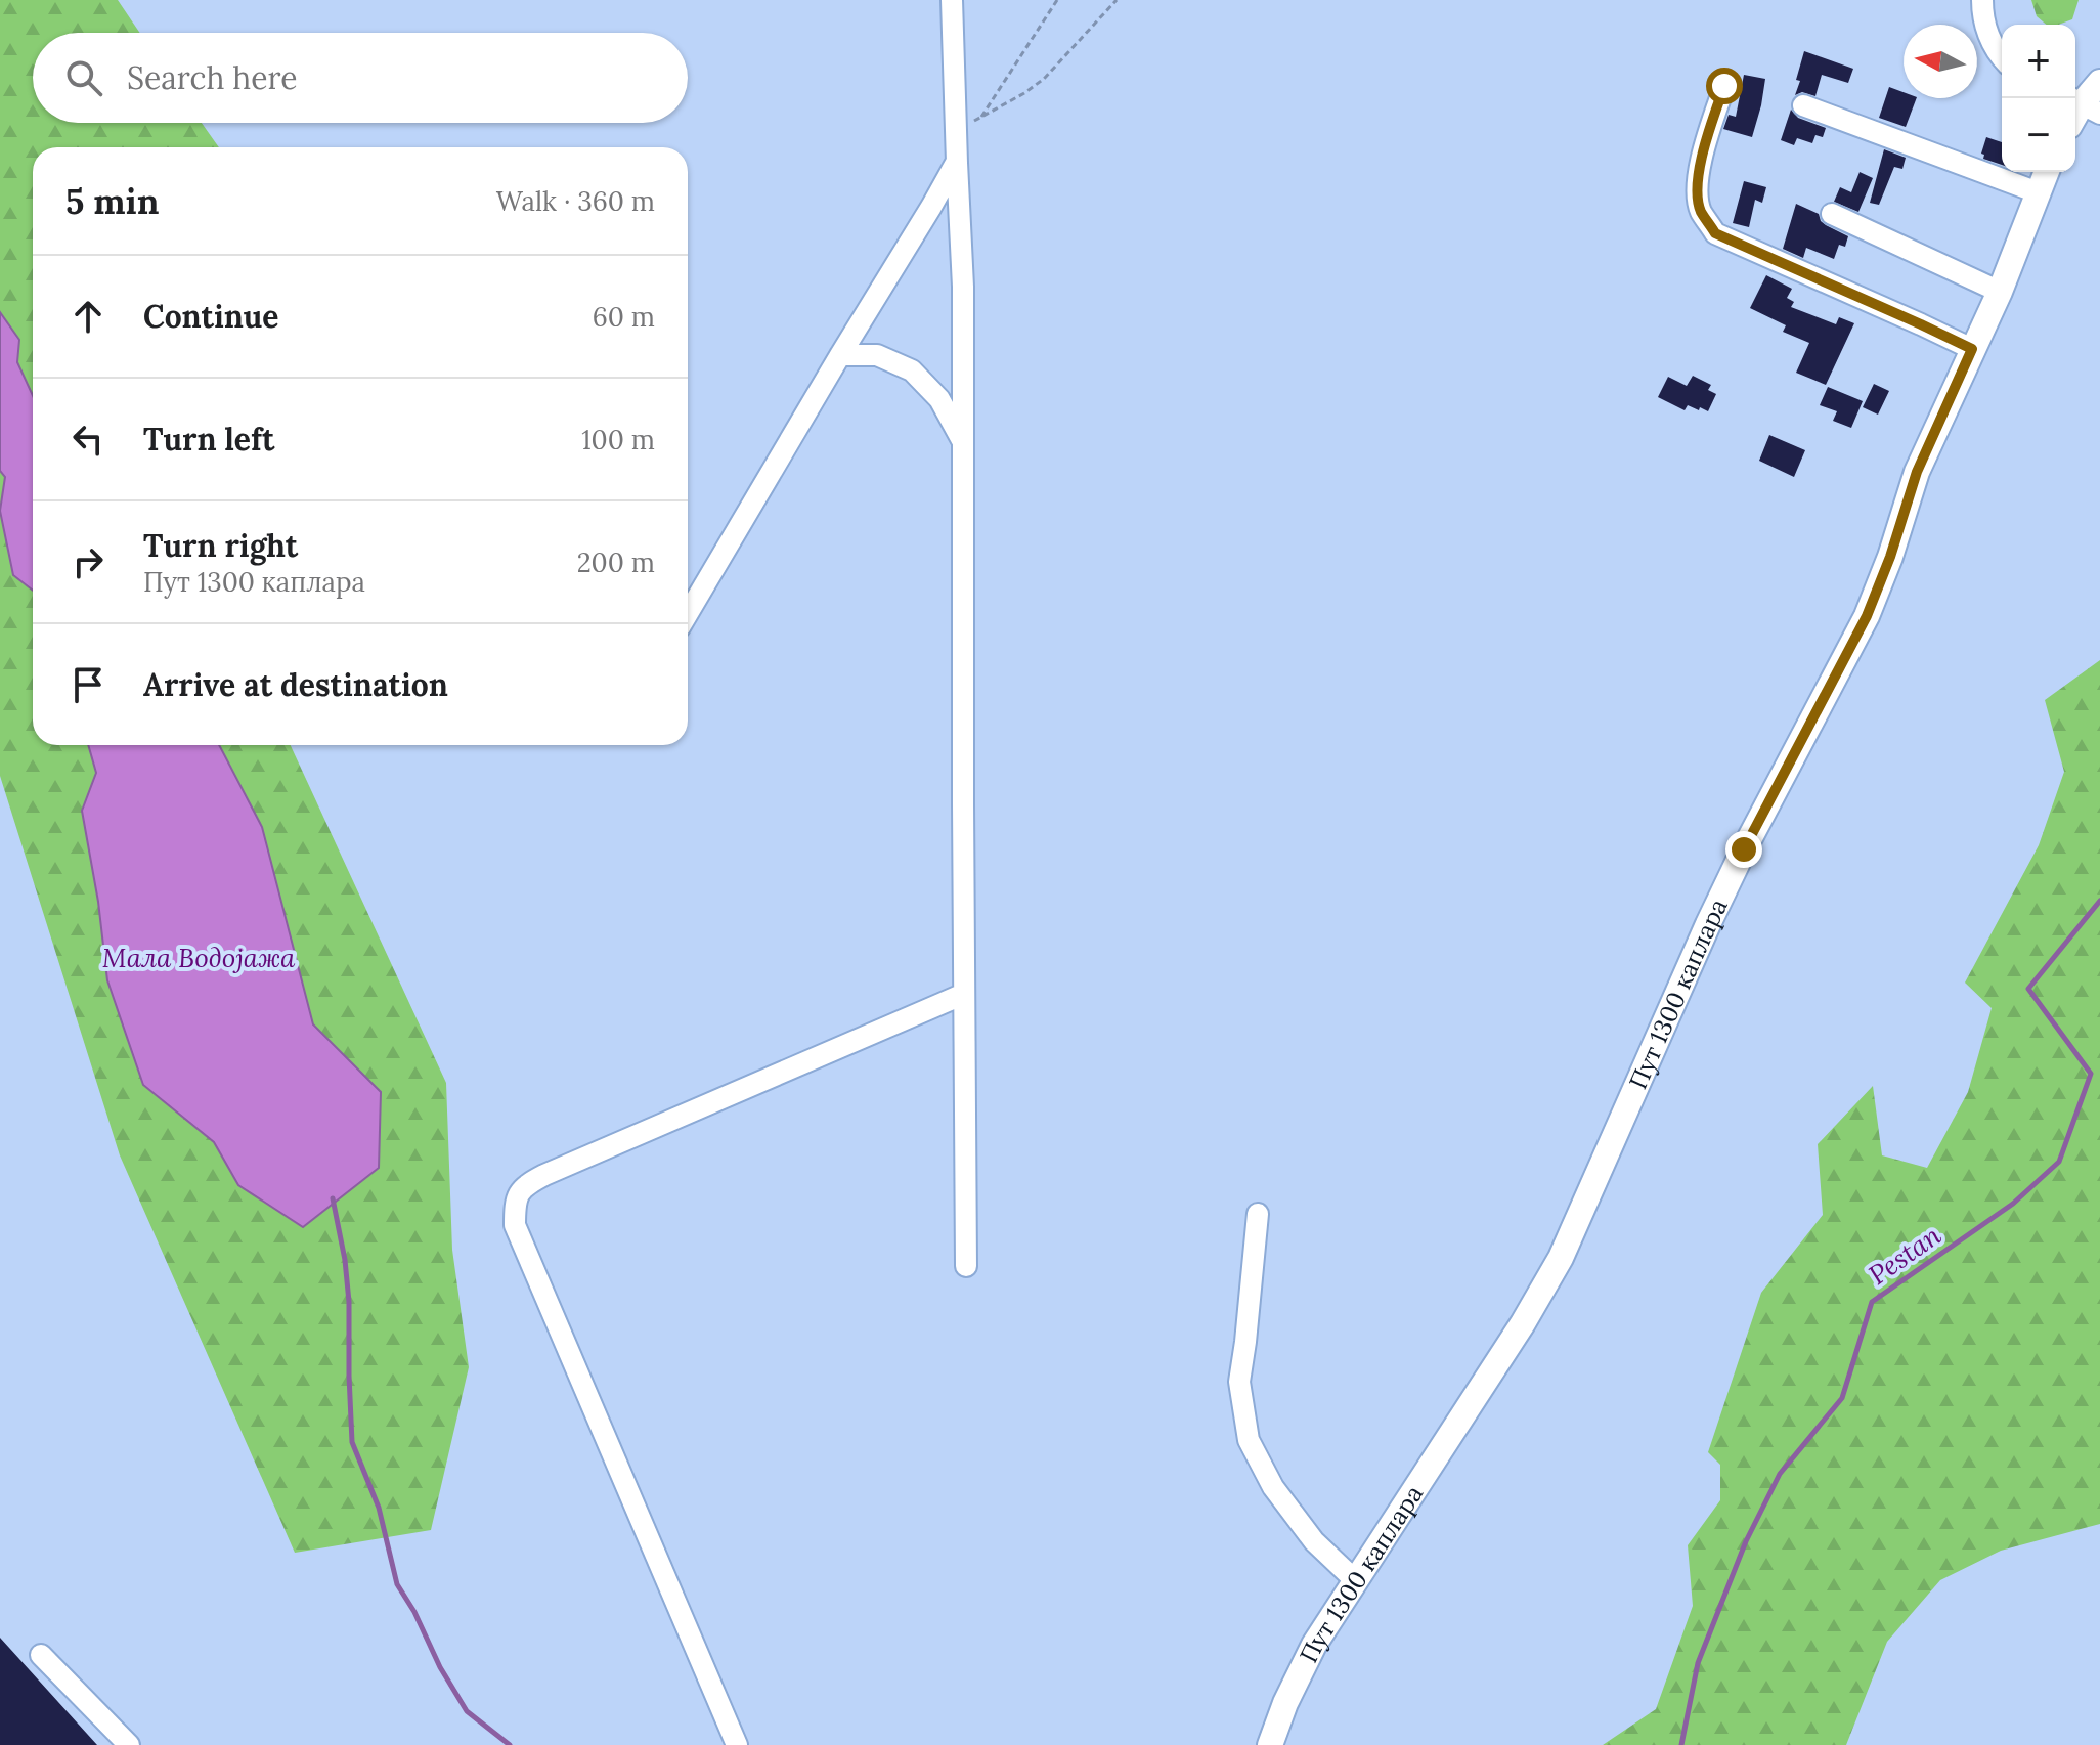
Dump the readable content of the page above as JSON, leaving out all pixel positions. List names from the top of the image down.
{
  "streets": {
    "main road": ["Пут 1300 каплара"]
  },
  "water": ["Мала Водојажа", "Pestan"],
  "north": "left",
  "page": {
    "map_buttons": ["+", "−"],
    "search": "Search here",
    "heading": ["5 min", "Walk · 360 m"],
    "list": [
      ["Continue", "60 m"],
      ["Turn left", "100 m"],
      ["Turn right", "Пут 1300 каплара", "200 m"],
      "Arrive at destination"
    ]
  }
}
